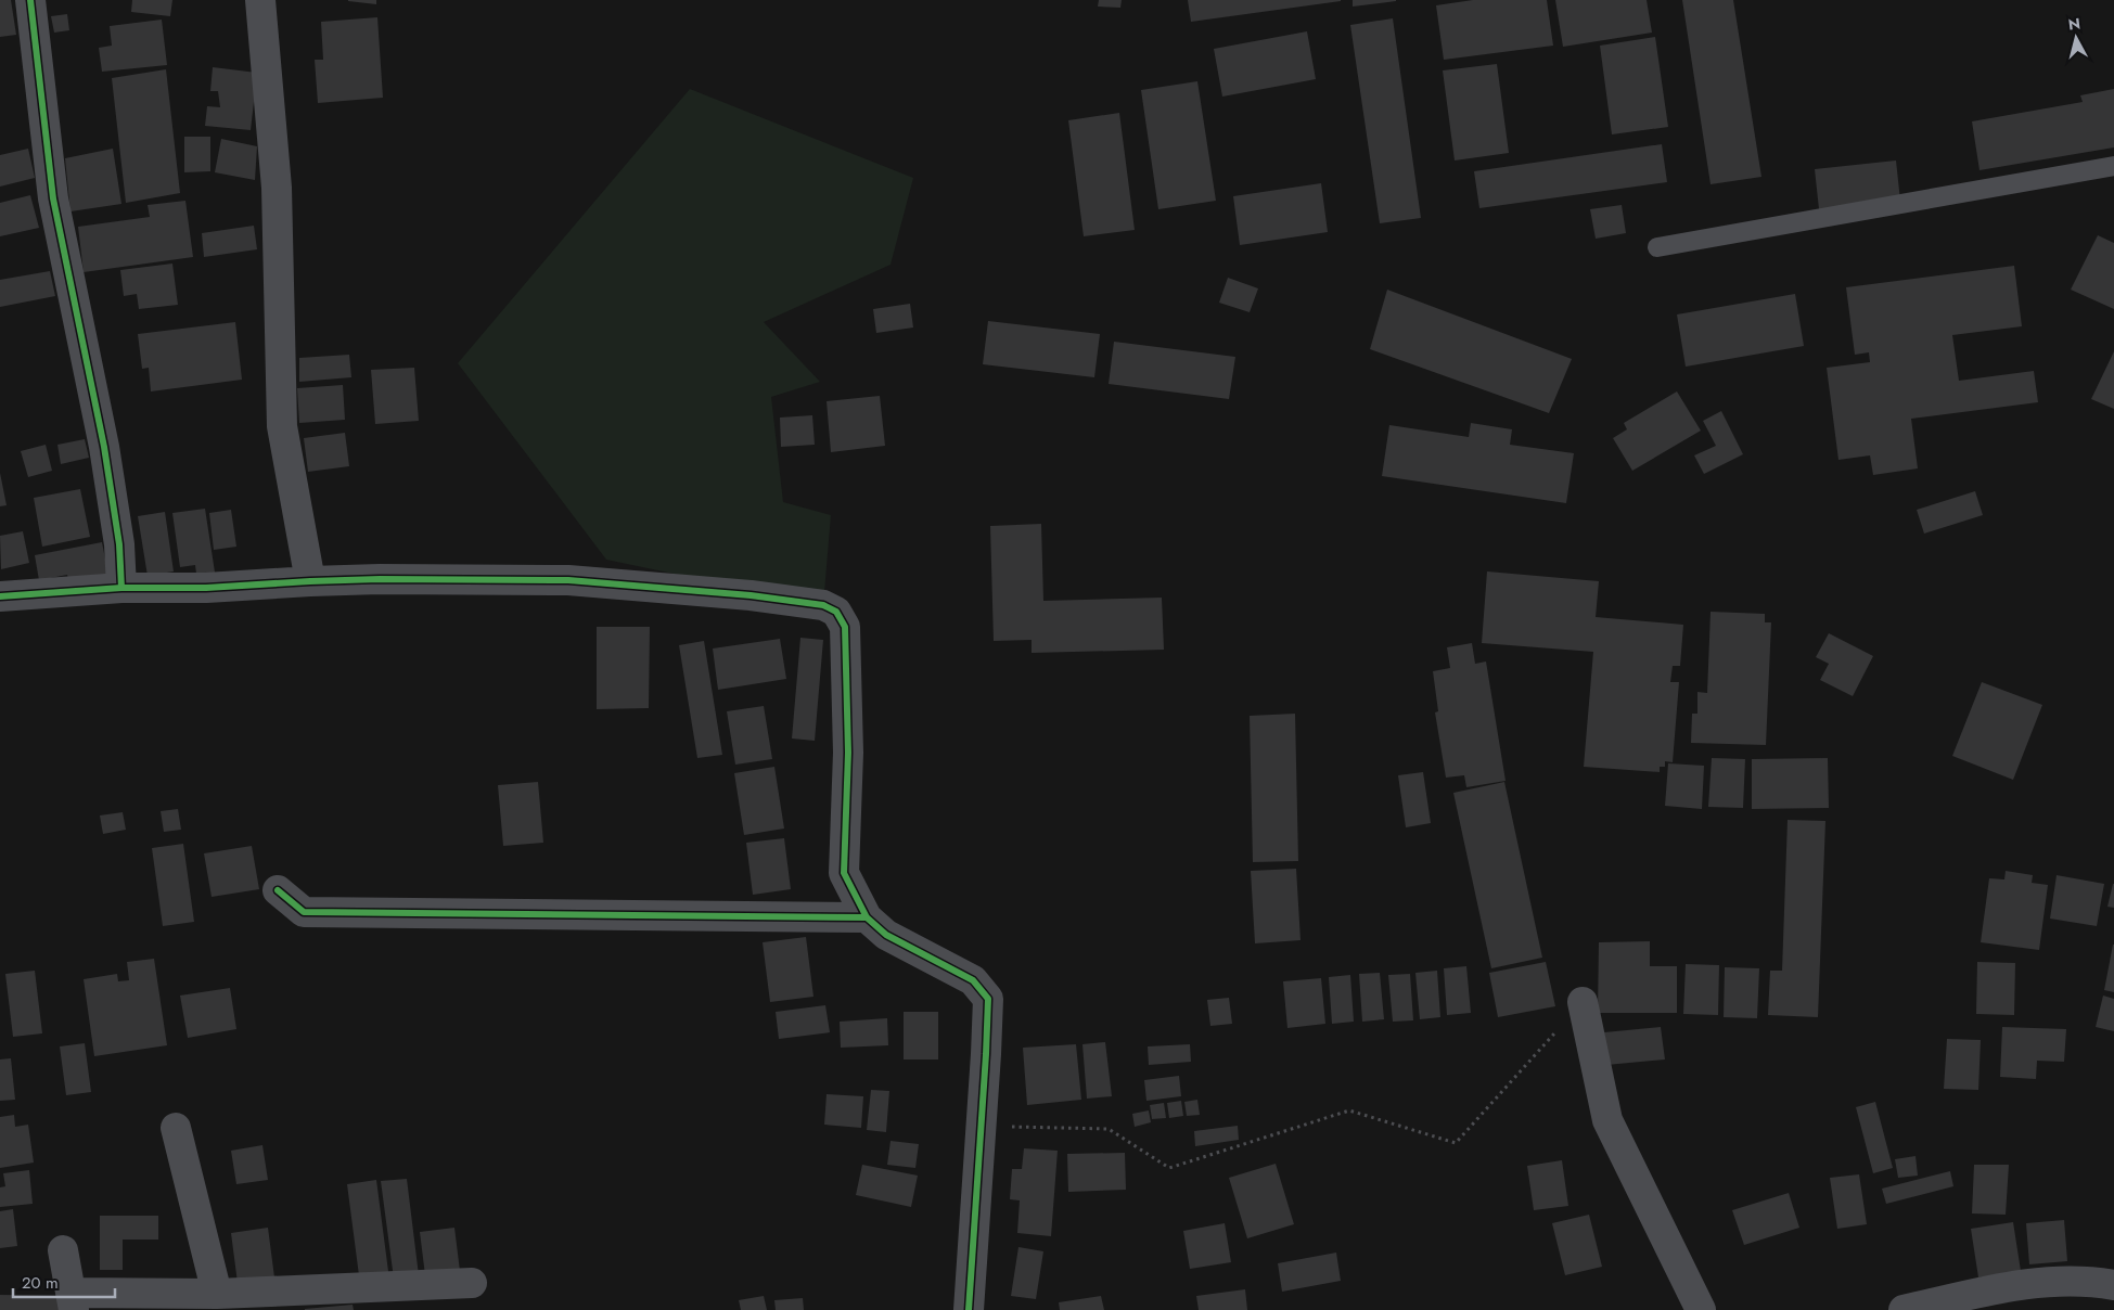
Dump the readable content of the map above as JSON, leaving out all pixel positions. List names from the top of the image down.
{
  "scale_bar": "20 m",
  "north": "top"
}
